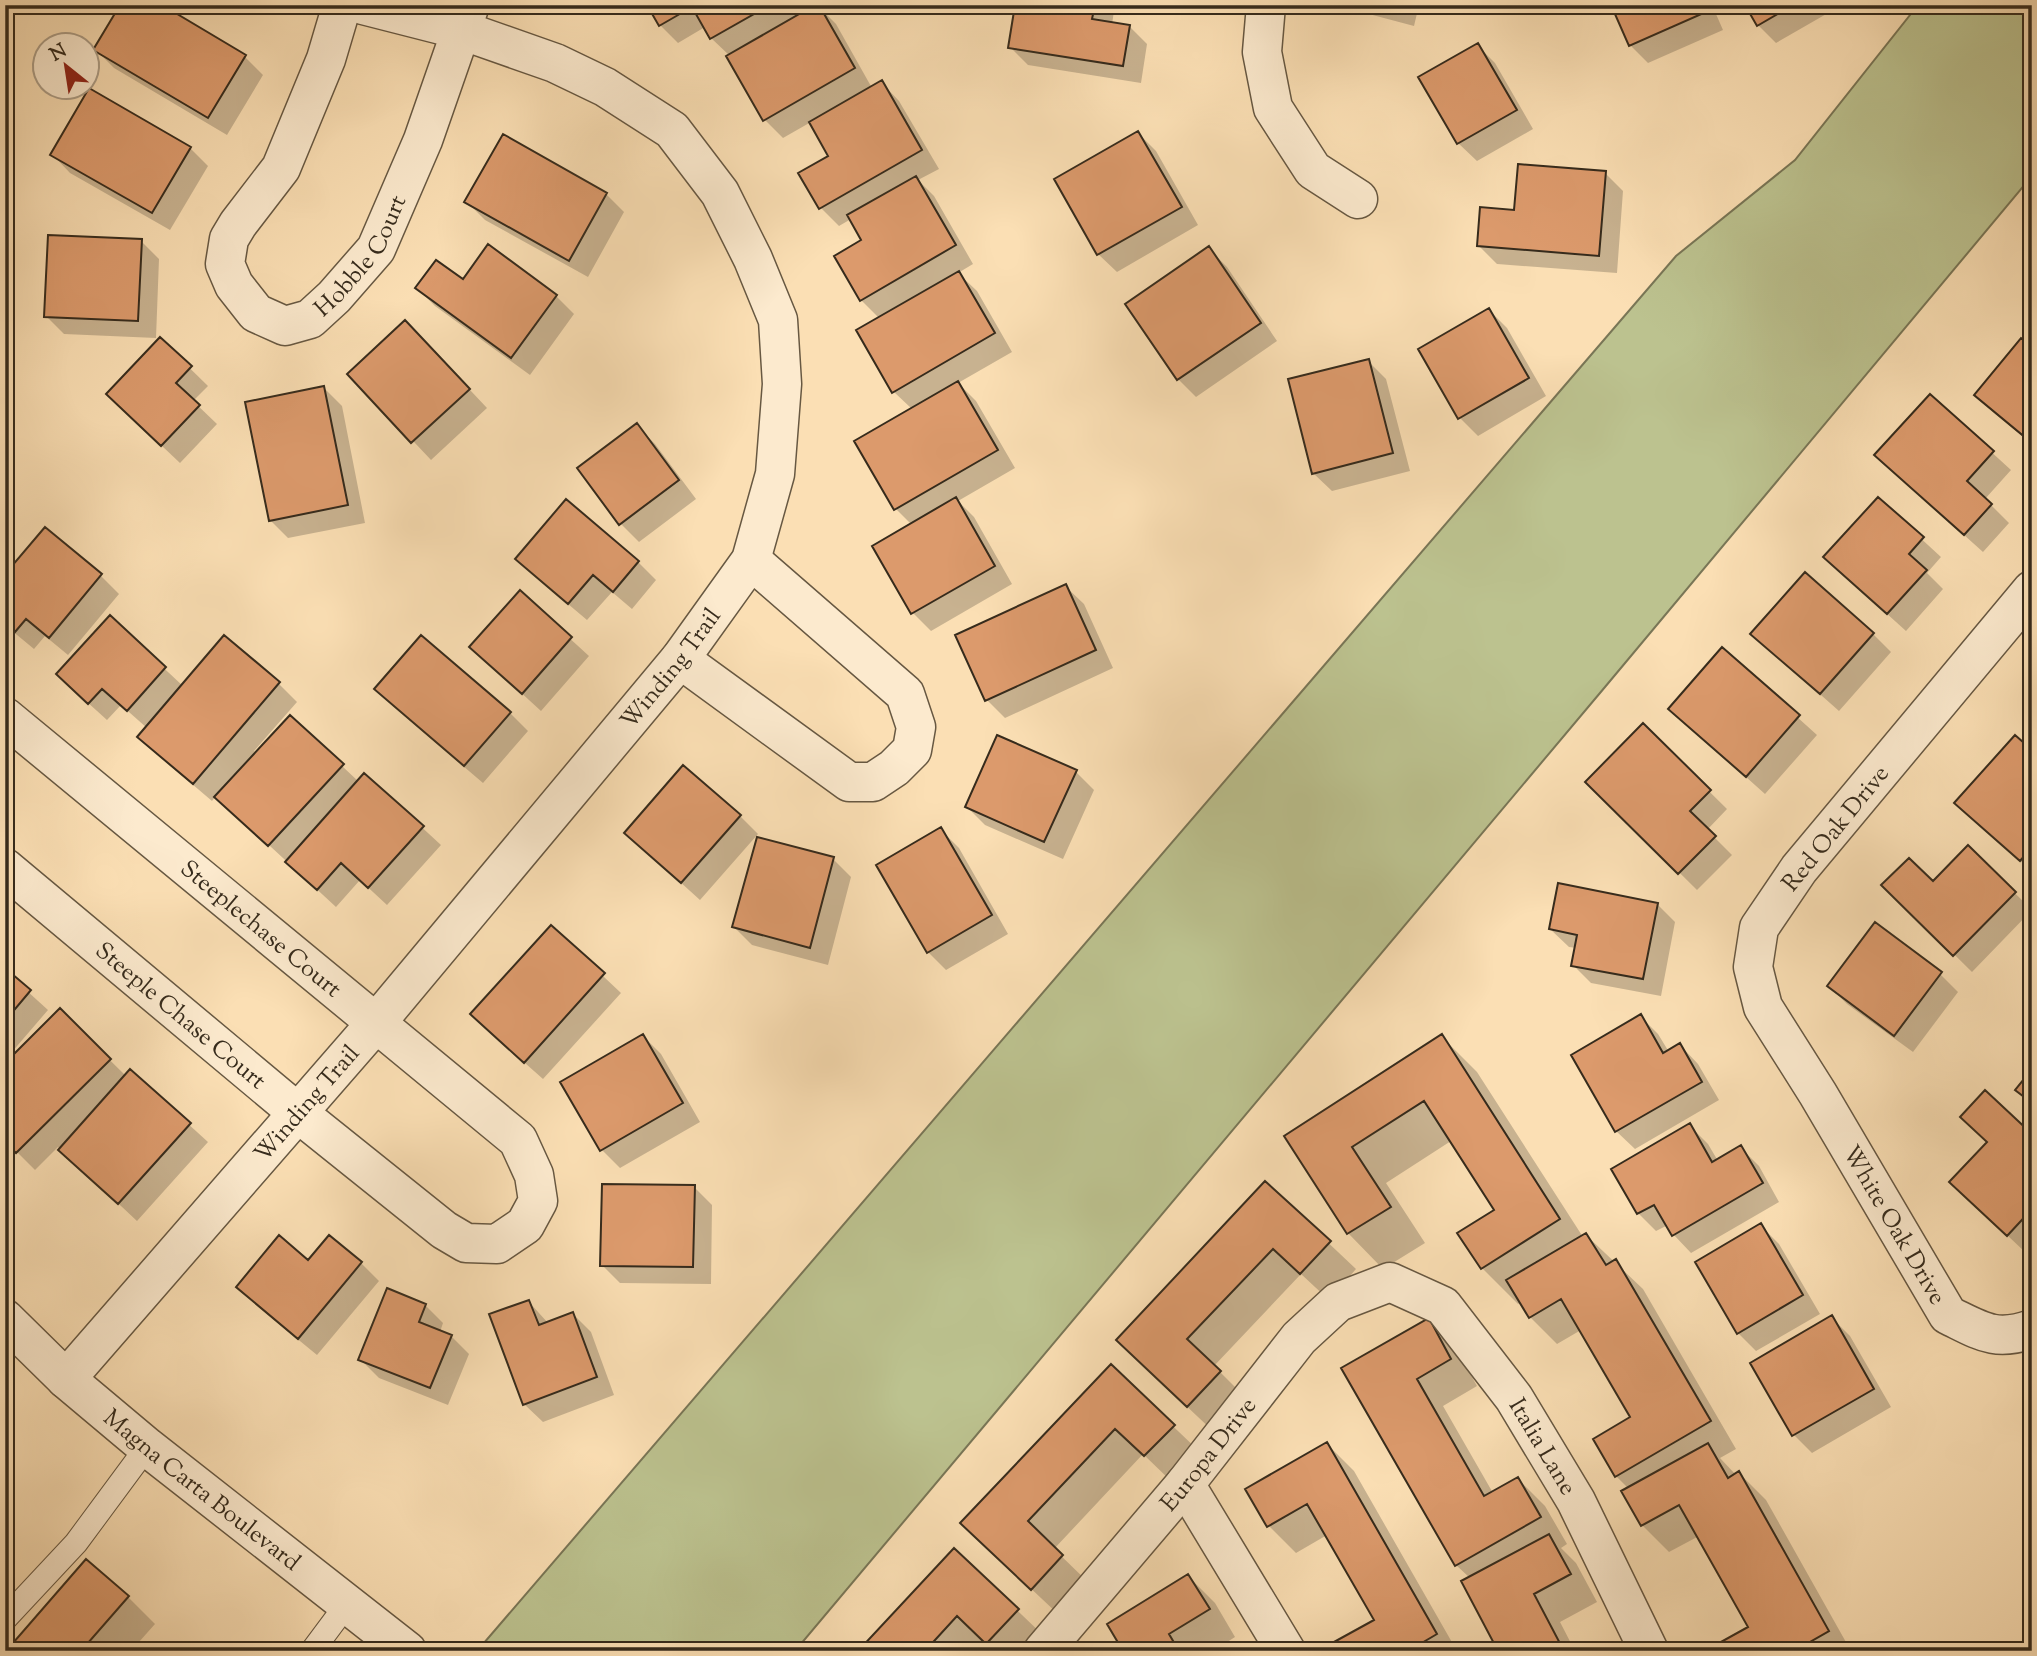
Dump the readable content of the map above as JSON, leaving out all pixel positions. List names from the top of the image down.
{
  "streets": {
    "street": [
      "Hobble Court",
      "Winding Trail",
      "Red Oak Drive",
      "Steeplechase Court",
      "Steeple Chase Court",
      "White Oak Drive",
      "Italia Lane",
      "Europa Drive",
      "Magna Carta Boulevard"
    ]
  },
  "crossings": [
    ["Hobble Court", "Winding Trail"],
    ["Winding Trail", "Steeplechase Court"],
    ["Winding Trail", "Steeple Chase Court"],
    ["Winding Trail", "Magna Carta Boulevard"],
    ["Red Oak Drive", "White Oak Drive"],
    ["Steeplechase Court", "Steeple Chase Court"],
    ["Italia Lane", "Europa Drive"]
  ],
  "north": "top left"
}
